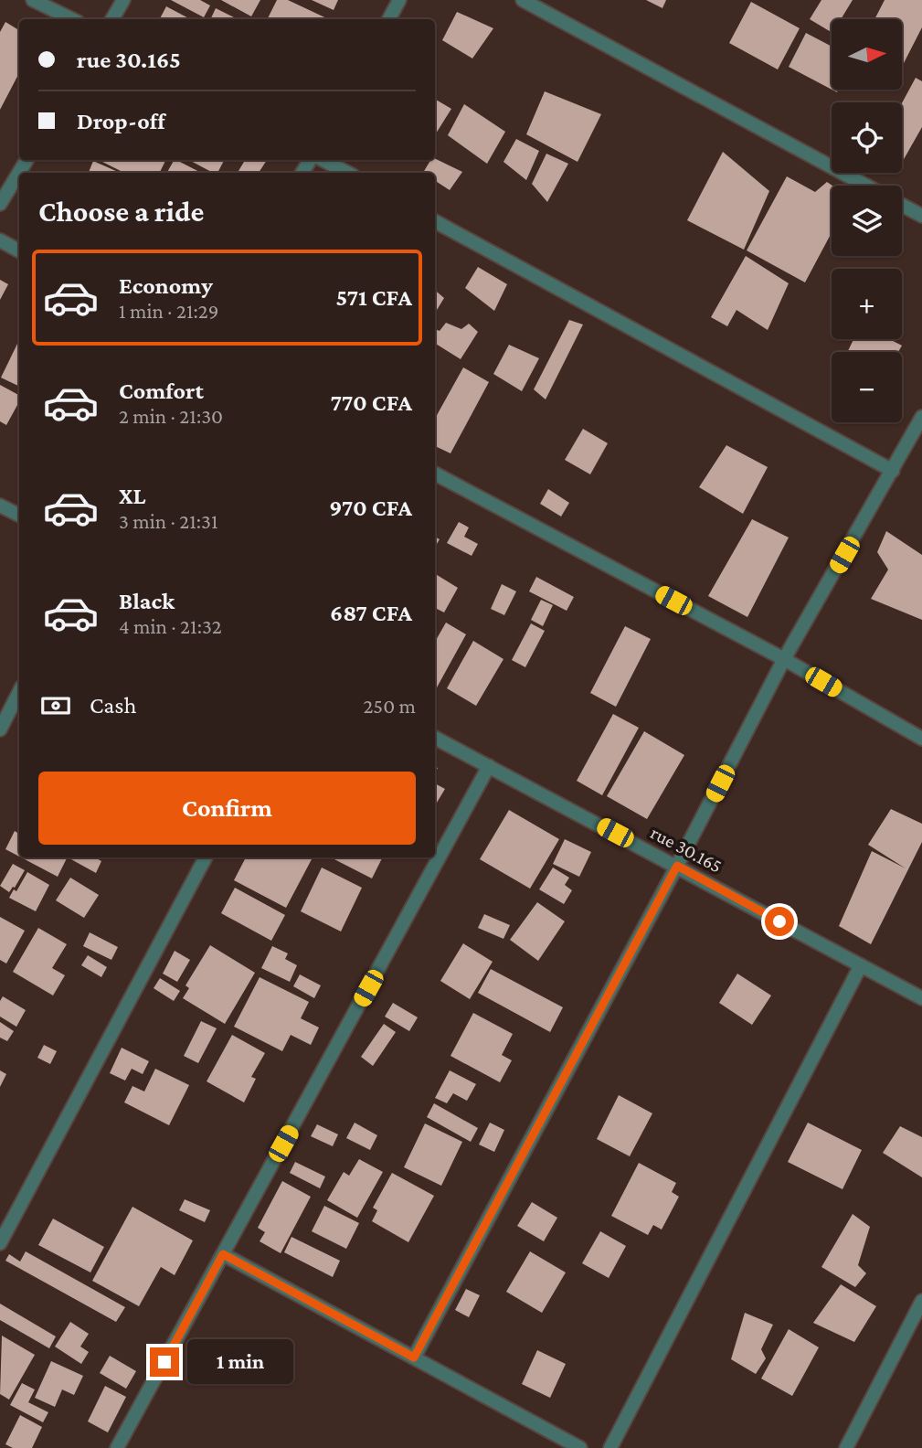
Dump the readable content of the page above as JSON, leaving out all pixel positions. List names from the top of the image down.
{
  "streets": {
    "street": ["rue 30.165"]
  },
  "north": "right",
  "page": {
    "map_buttons": ["+", "−"],
    "banner": ["rue 30.165", "Drop-off"],
    "heading": "Choose a ride",
    "list": [
      {
        "name": "Economy",
        "note": "1 min · 21:29",
        "value": "571 CFA"
      },
      {
        "name": "Comfort",
        "note": "2 min · 21:30",
        "value": "770 CFA"
      },
      {
        "name": "XL",
        "note": "3 min · 21:31",
        "value": "970 CFA"
      },
      {
        "name": "Black",
        "note": "4 min · 21:32",
        "value": "687 CFA"
      }
    ],
    "pay": ["Cash", "250 m"],
    "buttons": "Confirm",
    "bubble": "1 min"
  }
}
